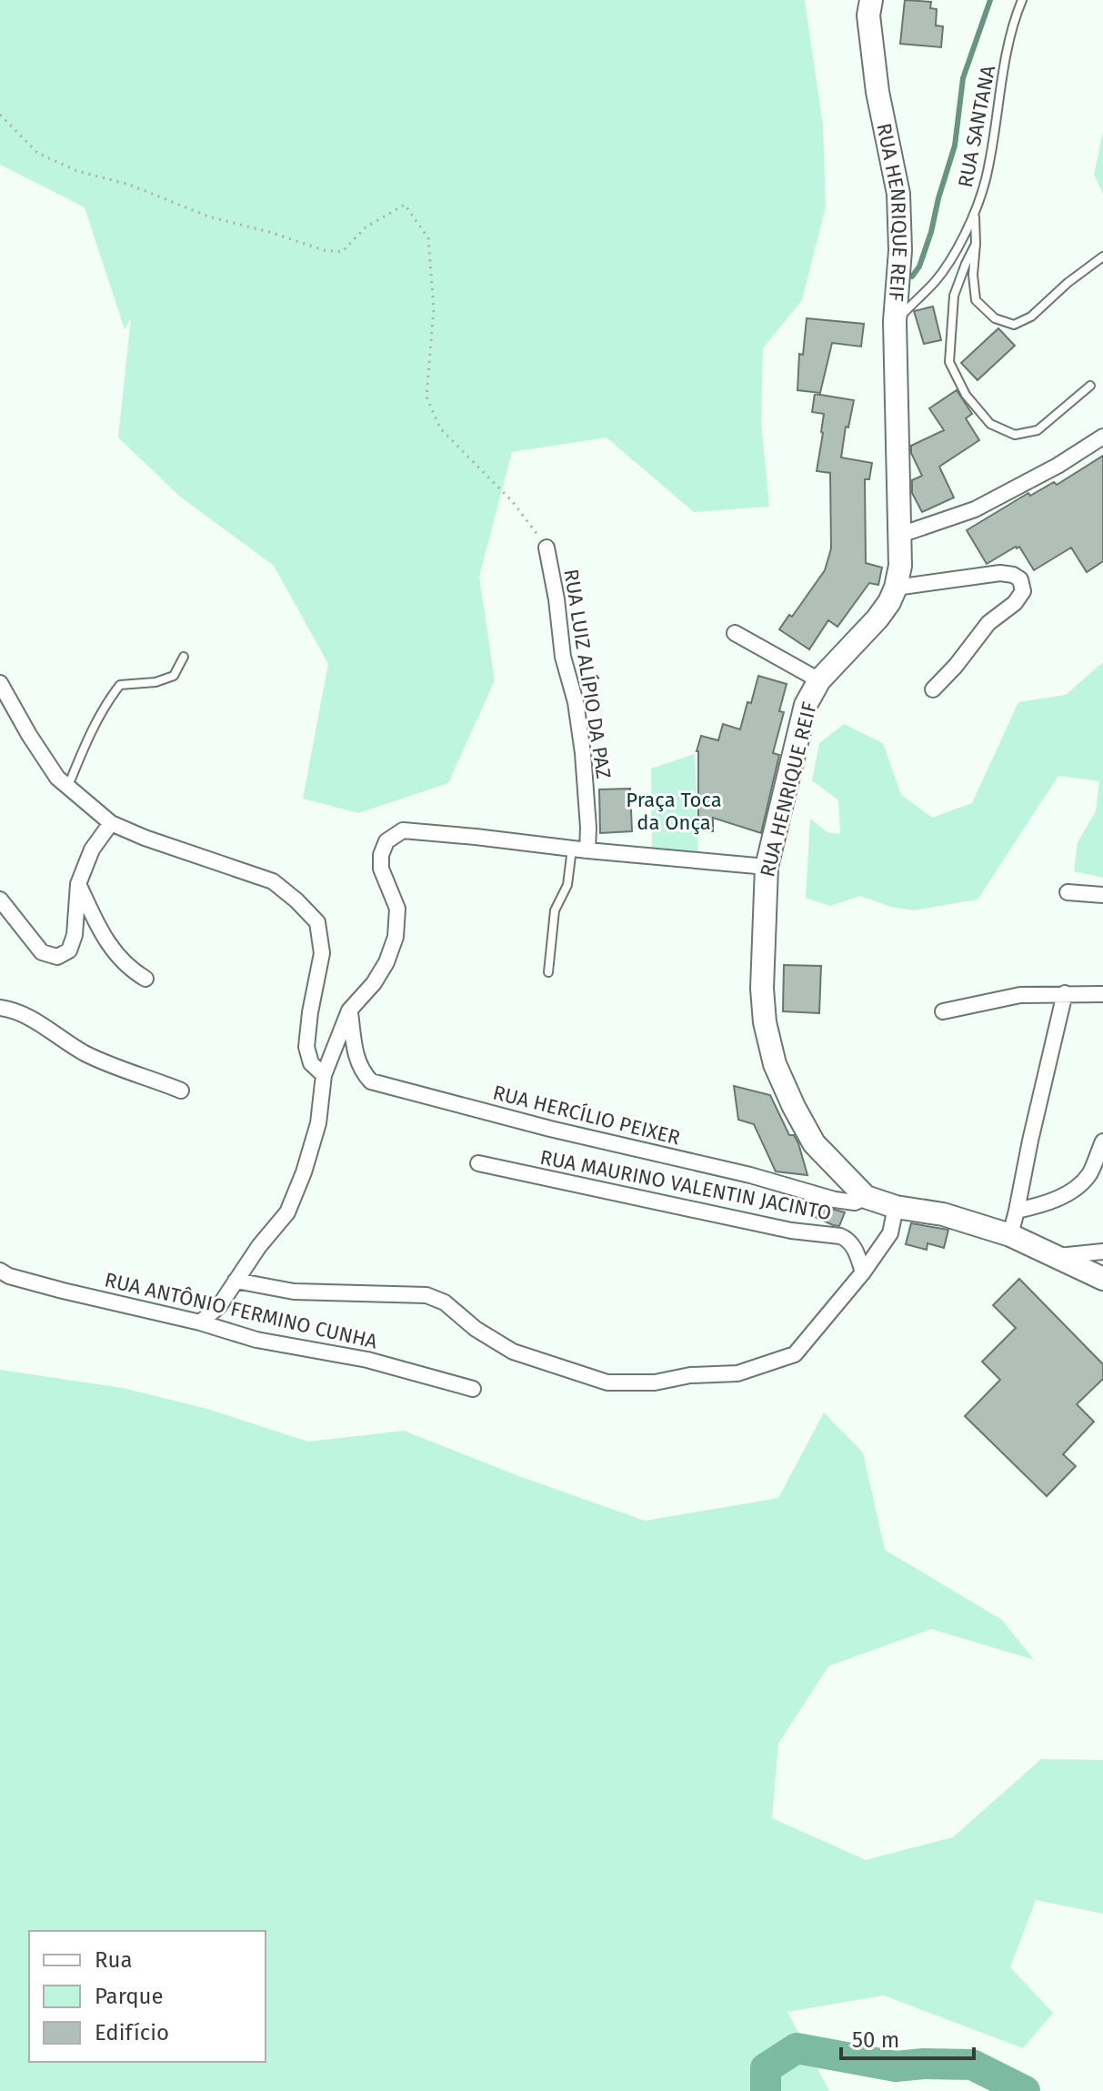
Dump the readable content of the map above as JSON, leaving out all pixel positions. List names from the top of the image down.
{
  "streets": {
    "street": [
      "RUA HENRIQUE REIF",
      "RUA LUIZ ALÍPIO DA PAZ",
      "RUA HERCÍLIO PEIXER",
      "RUA MAURINO VALENTIN JACINTO",
      "RUA ANTÔNIO FERMINO CUNHA"
    ],
    "lane": ["RUA SANTANA"]
  },
  "crossings": [
    ["RUA SANTANA", "RUA HENRIQUE REIF"],
    ["RUA HENRIQUE REIF", "RUA HERCÍLIO PEIXER"]
  ],
  "parks": ["Praça Toca da Onça"],
  "legend": ["Rua", "Parque", "Edifício"],
  "scale_bar": "50 m"
}
